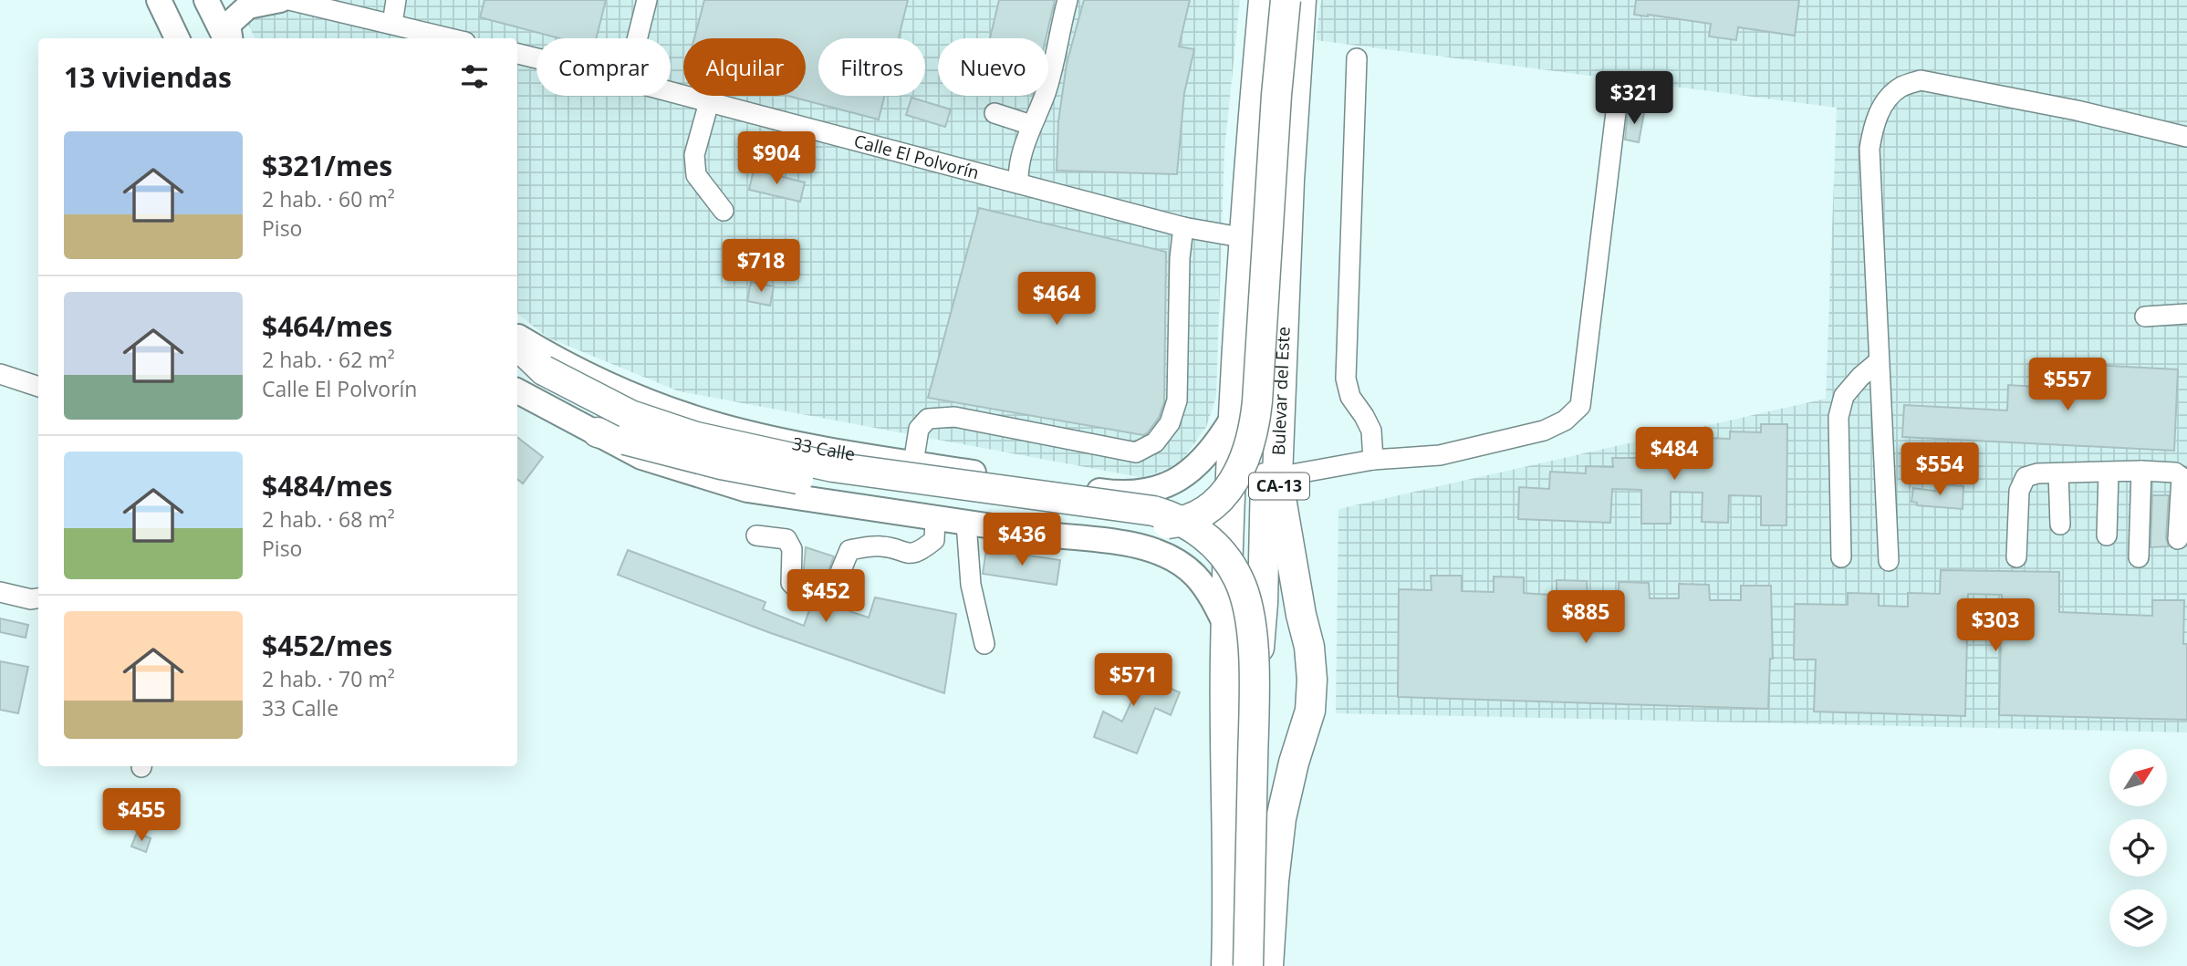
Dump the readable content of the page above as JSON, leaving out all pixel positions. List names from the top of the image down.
{
  "streets": {
    "highway": ["Bulevar del Este", "CA-13"],
    "main road": ["33 Calle"],
    "street": ["Calle El Polvorín"]
  },
  "crossings": [
    ["Calle El Polvorín", "CA-13"],
    ["33 Calle", "CA-13"]
  ],
  "north": "top right",
  "page": {
    "chip": [
      "Comprar",
      "Alquilar",
      "Filtros",
      "Nuevo"
    ],
    "heading": "13 viviendas",
    "price": [
      "$321",
      "$904",
      "$718",
      "$464",
      "$557",
      "$484",
      "$554",
      "$436",
      "$452",
      "$885",
      "$303",
      "$571",
      "$455"
    ],
    "list": [
      {
        "name": "$321/mes",
        "note": "2 hab. · 60 m² · Piso"
      },
      {
        "name": "$464/mes",
        "note": "2 hab. · 62 m² · Calle El Polvorín"
      },
      {
        "name": "$484/mes",
        "note": "2 hab. · 68 m² · Piso"
      },
      {
        "name": "$452/mes",
        "note": "2 hab. · 70 m² · 33 Calle"
      }
    ]
  }
}
